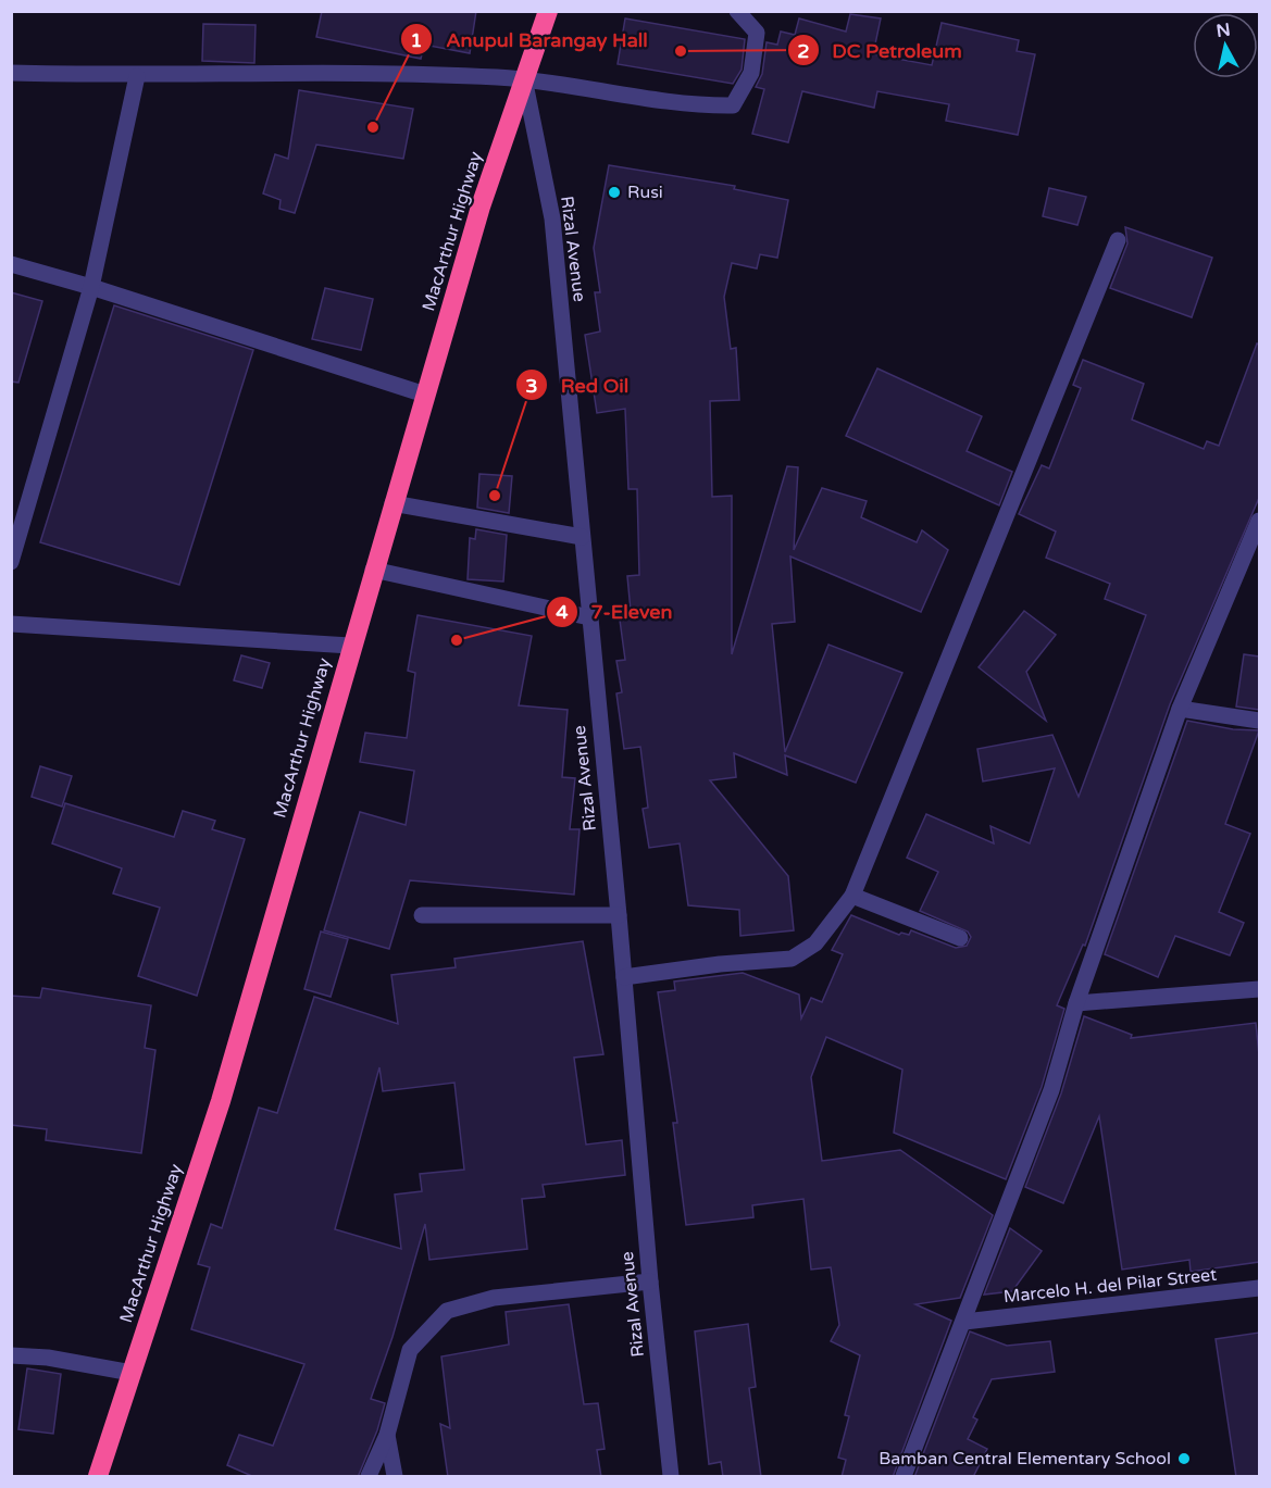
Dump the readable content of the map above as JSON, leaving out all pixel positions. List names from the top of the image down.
{
  "streets": {
    "highway": ["MacArthur Highway"],
    "street": ["Rizal Avenue", "Marcelo H. del Pilar Street"]
  },
  "crossings": [
    ["MacArthur Highway", "Rizal Avenue"]
  ],
  "places": [
    "DC Petroleum",
    "Anupul Barangay Hall",
    "Rusi",
    "Red Oil",
    "7-Eleven",
    "Bamban Central Elementary School"
  ],
  "north": "top"
}
